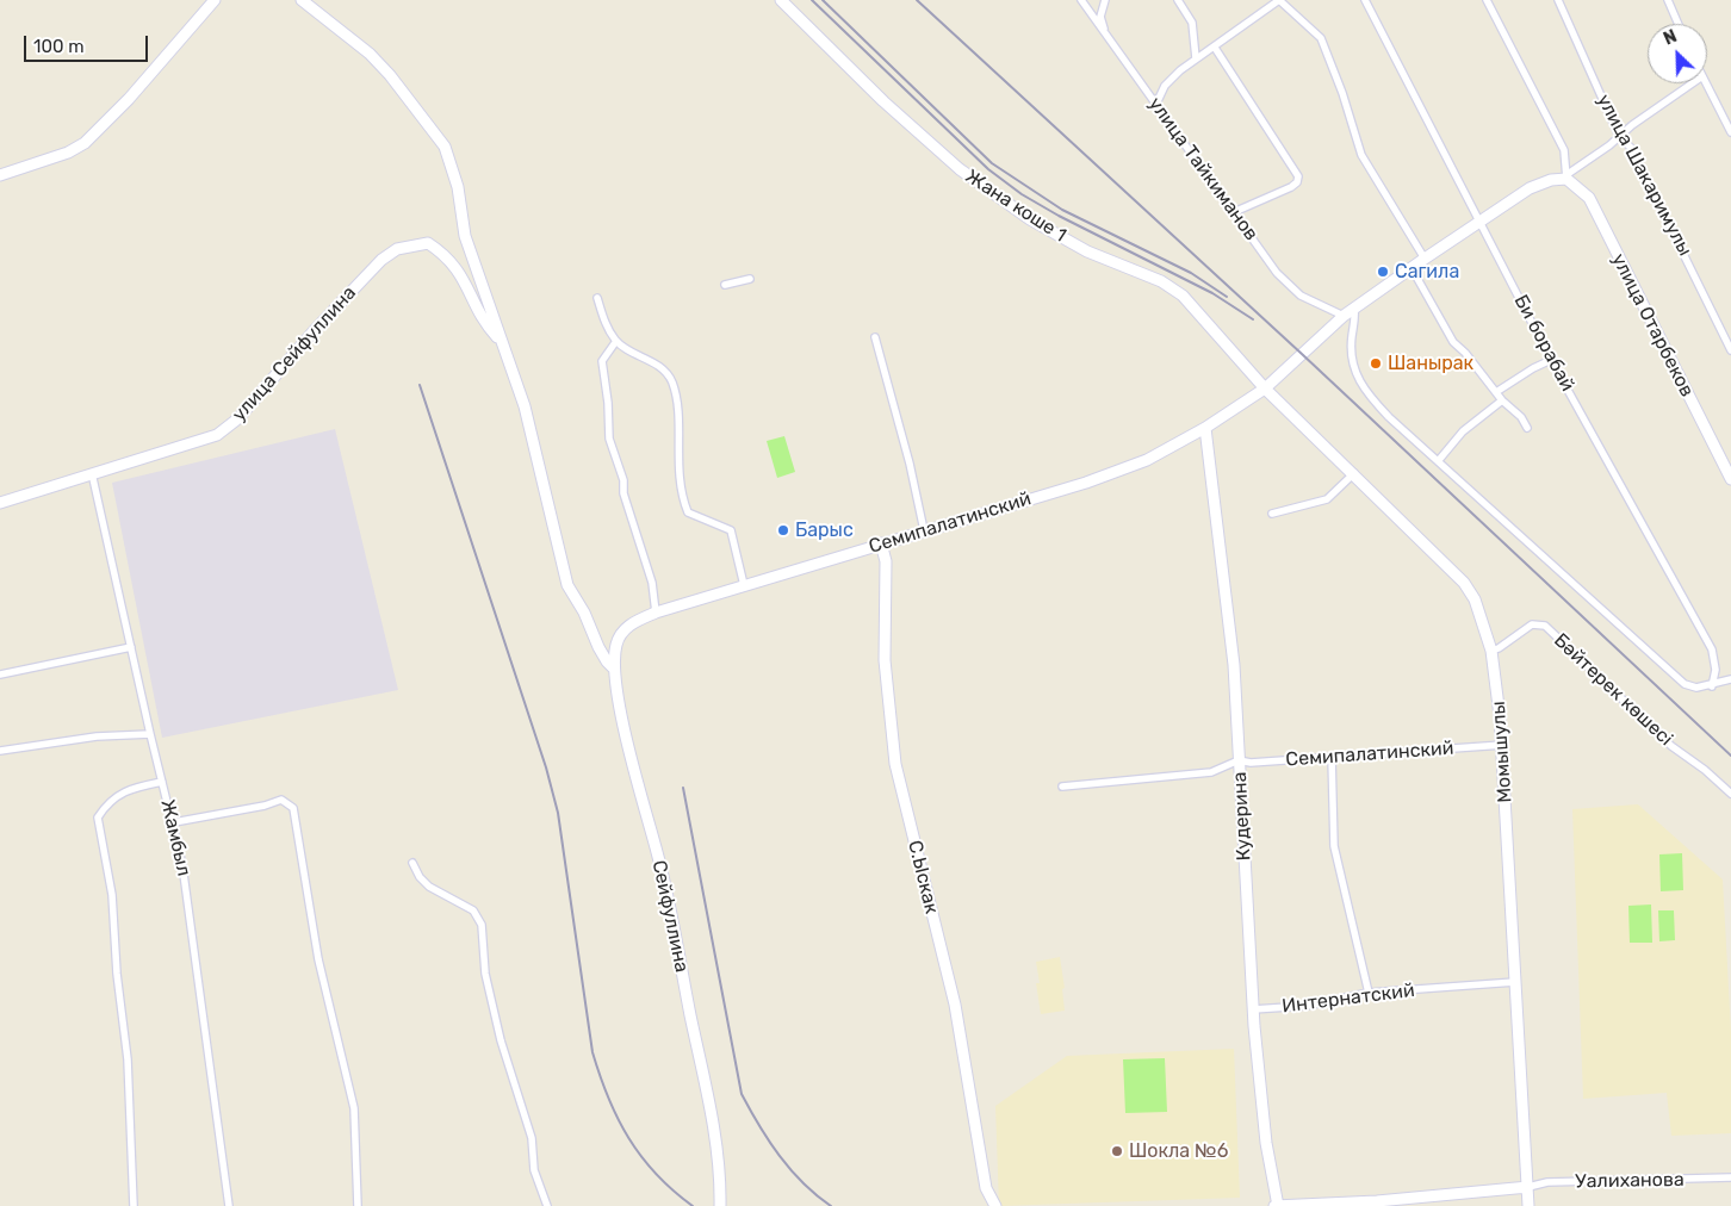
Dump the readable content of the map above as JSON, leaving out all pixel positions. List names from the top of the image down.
{
  "streets": {
    "street": [
      "улица Тайкиманов",
      "улица Шакаримулы",
      "Жана коше 1",
      "улица Отарбеков",
      "Би борабай",
      "улица Сейфуллина",
      "Семипалатинский",
      "Бәйтерек көшесі",
      "Момышулы",
      "Кудерина",
      "Жамбыл",
      "С.Ыскак",
      "Сейфуллина",
      "Интернатский",
      "Уалиханова"
    ]
  },
  "crossings": [
    ["улица Тайкиманов", "Семипалатинский"],
    ["Жана коше 1", "Семипалатинский"],
    ["Жана коше 1", "Момышулы"],
    ["улица Отарбеков", "Семипалатинский"],
    ["Би борабай", "Семипалатинский"],
    ["улица Сейфуллина", "Жамбыл"],
    ["улица Сейфуллина", "Сейфуллина"],
    ["Семипалатинский", "Момышулы"],
    ["Семипалатинский", "Кудерина"],
    ["Семипалатинский", "С.Ыскак"],
    ["Семипалатинский", "Сейфуллина"],
    ["Бәйтерек көшесі", "Момышулы"],
    ["Момышулы", "Интернатский"],
    ["Момышулы", "Уалиханова"],
    ["Кудерина", "Интернатский"]
  ],
  "places": [
    "Сагила",
    "Шанырак",
    "Барыс",
    "Шокла №6"
  ],
  "scale_bar": "100 m",
  "north": "top left"
}
